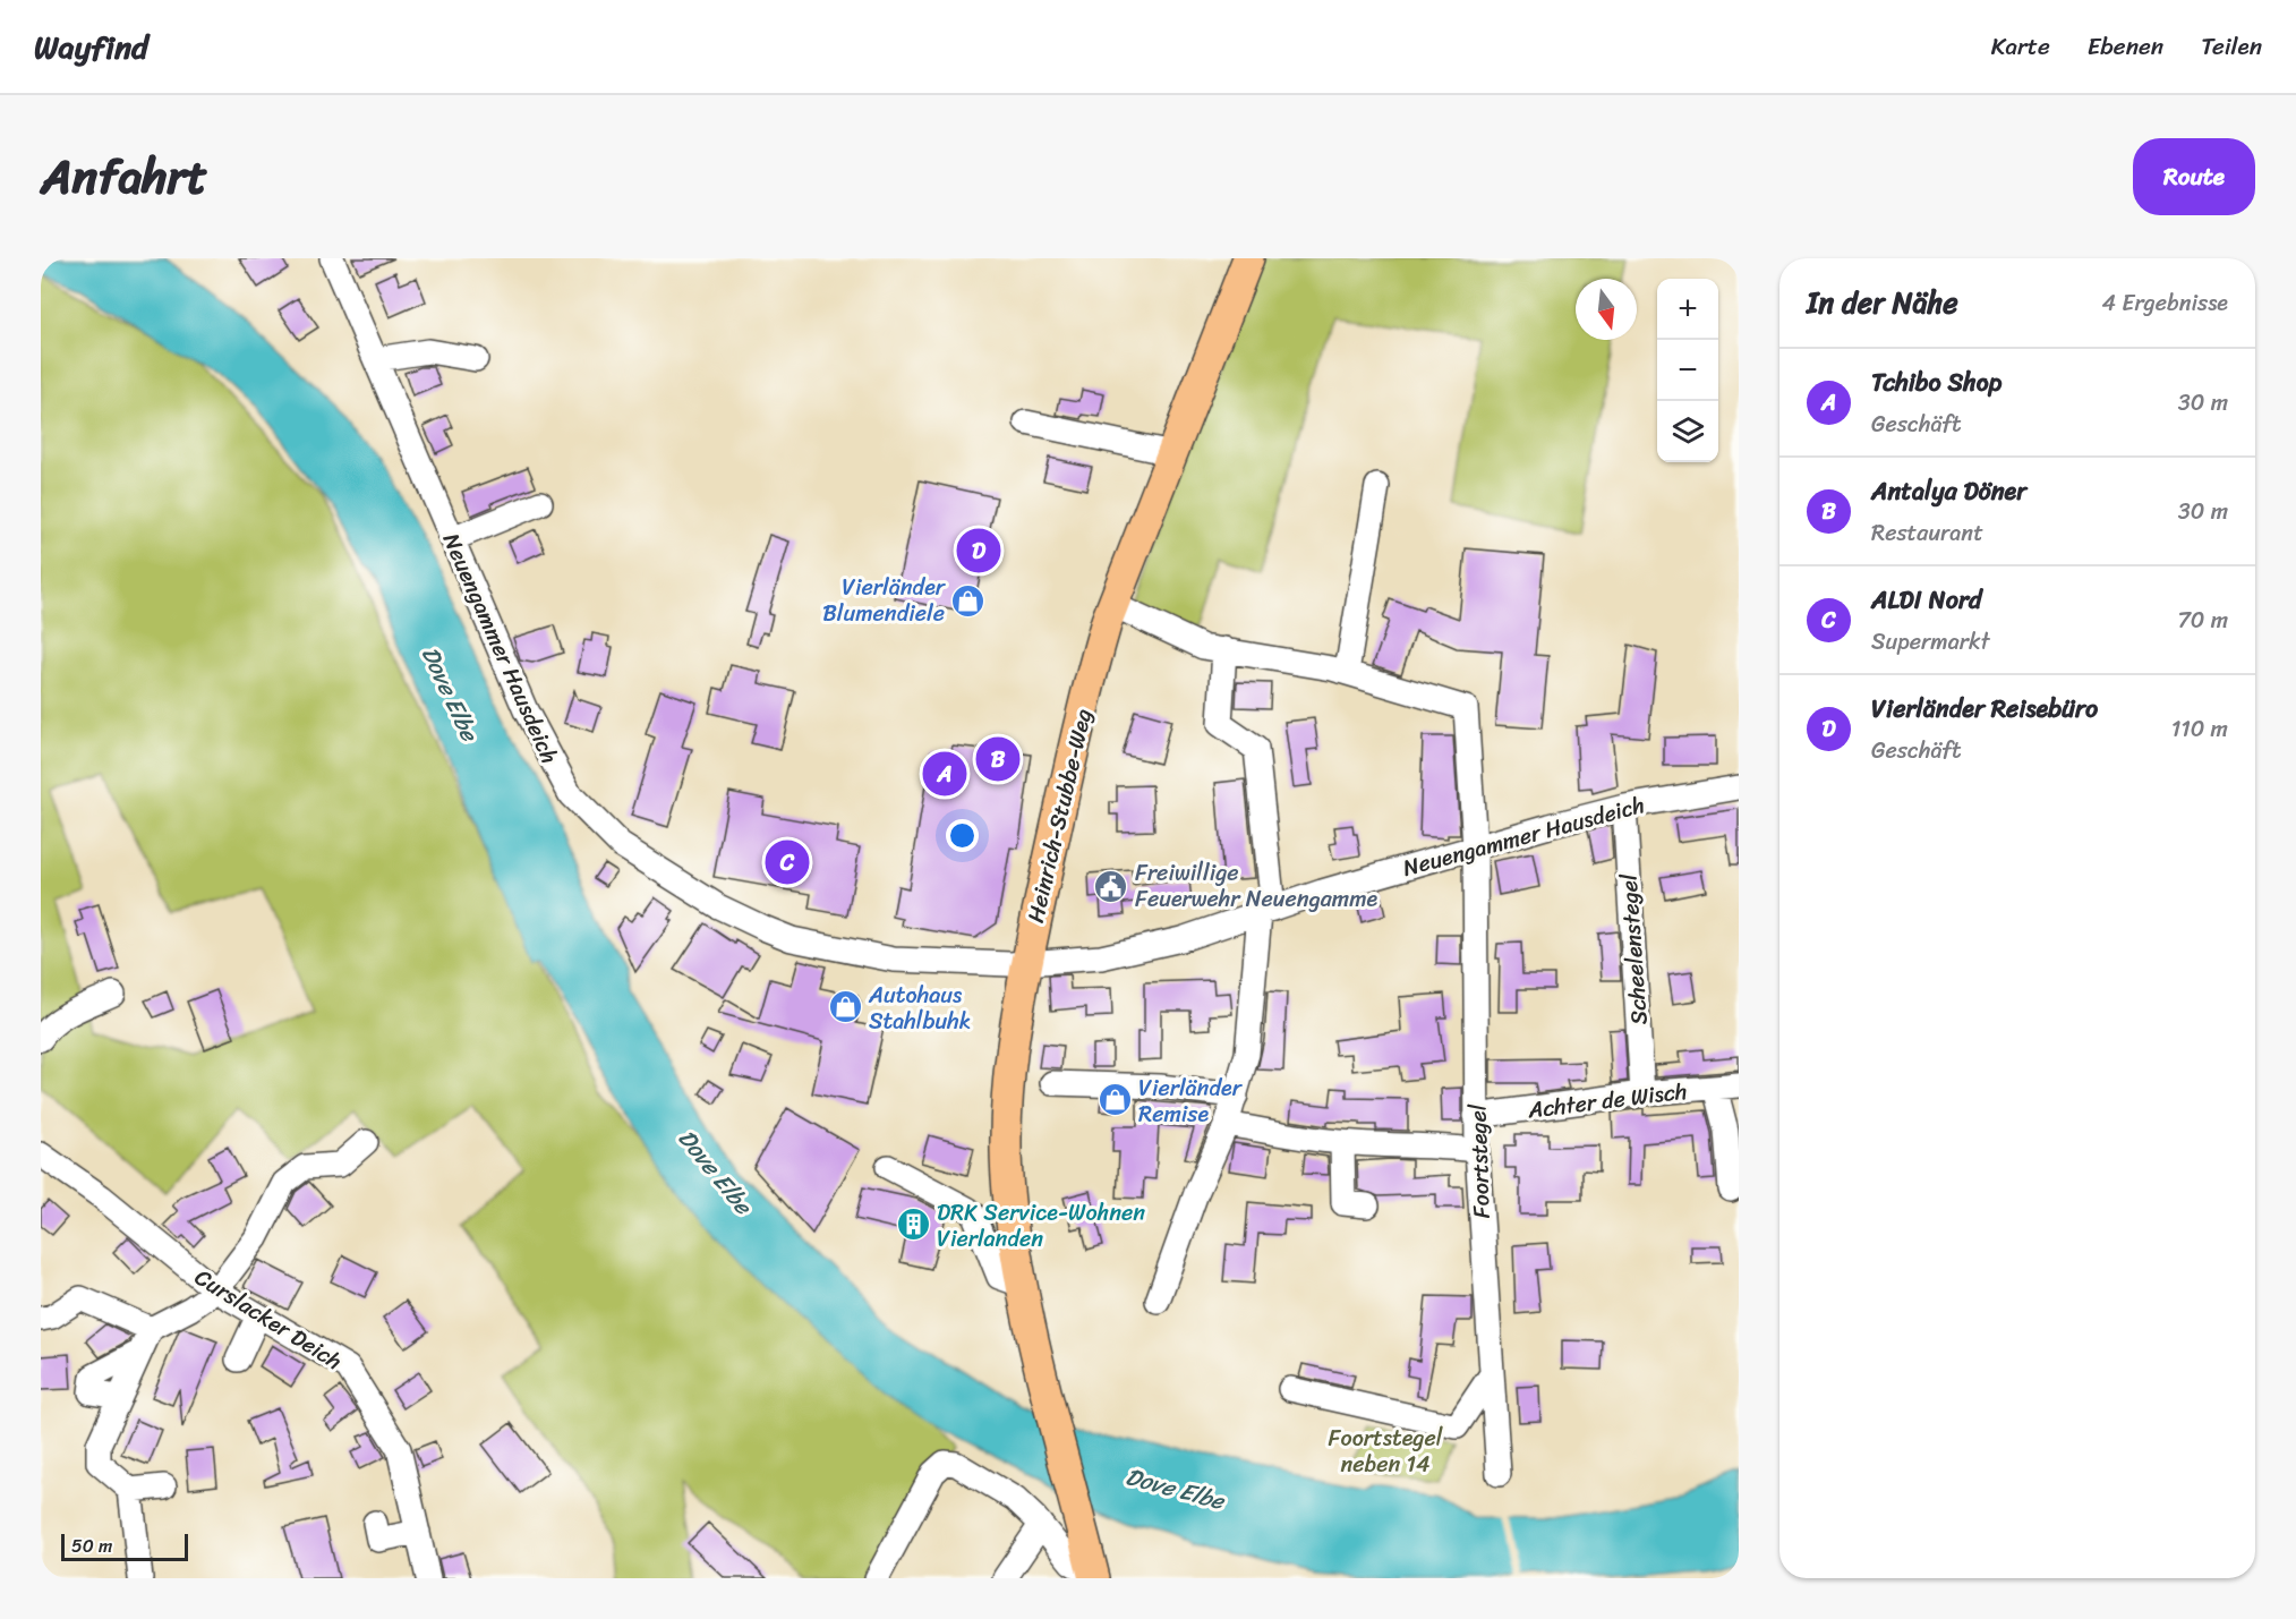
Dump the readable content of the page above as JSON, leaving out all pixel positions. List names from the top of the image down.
{
  "streets": {
    "main road": ["Heinrich-Stubbe-Weg"],
    "street": [
      "Neuengammer Hausdeich",
      "Scheelenstegel",
      "Achter de Wisch",
      "Foortstegel",
      "Curslacker Deich"
    ]
  },
  "crossings": [
    ["Neuengammer Hausdeich", "Heinrich-Stubbe-Weg"],
    ["Neuengammer Hausdeich", "Scheelenstegel"],
    ["Neuengammer Hausdeich", "Foortstegel"],
    ["Scheelenstegel", "Achter de Wisch"],
    ["Achter de Wisch", "Foortstegel"]
  ],
  "water": ["Dove Elbe"],
  "parks": ["Foortstegel neben 14"],
  "places": {
    "shop": ["Vierländer Blumendiele", "Autohaus Stahlbuhk", "Vierländer Remise"],
    "public building": ["Freiwillige Feuerwehr Neuengamme"],
    "building": ["DRK Service-Wohnen Vierlanden"]
  },
  "scale_bar": "50 m",
  "north": "bottom",
  "page": {
    "header": "Wayfind",
    "nav": ["Karte", "Ebenen", "Teilen"],
    "title": "Anfahrt",
    "buttons": "Route",
    "heading": ["In der Nähe", "4 Ergebnisse"],
    "map_buttons": ["+", "−"],
    "list": [
      {
        "mark": "A",
        "name": "Tchibo Shop",
        "note": "Geschäft",
        "value": "30 m"
      },
      {
        "mark": "B",
        "name": "Antalya Döner",
        "note": "Restaurant",
        "value": "30 m"
      },
      {
        "mark": "C",
        "name": "ALDI Nord",
        "note": "Supermarkt",
        "value": "70 m"
      },
      {
        "mark": "D",
        "name": "Vierländer Reisebüro",
        "note": "Geschäft",
        "value": "110 m"
      }
    ],
    "pins": [
      "D",
      "B",
      "A",
      "C"
    ],
    "scale": "50 m"
  }
}
